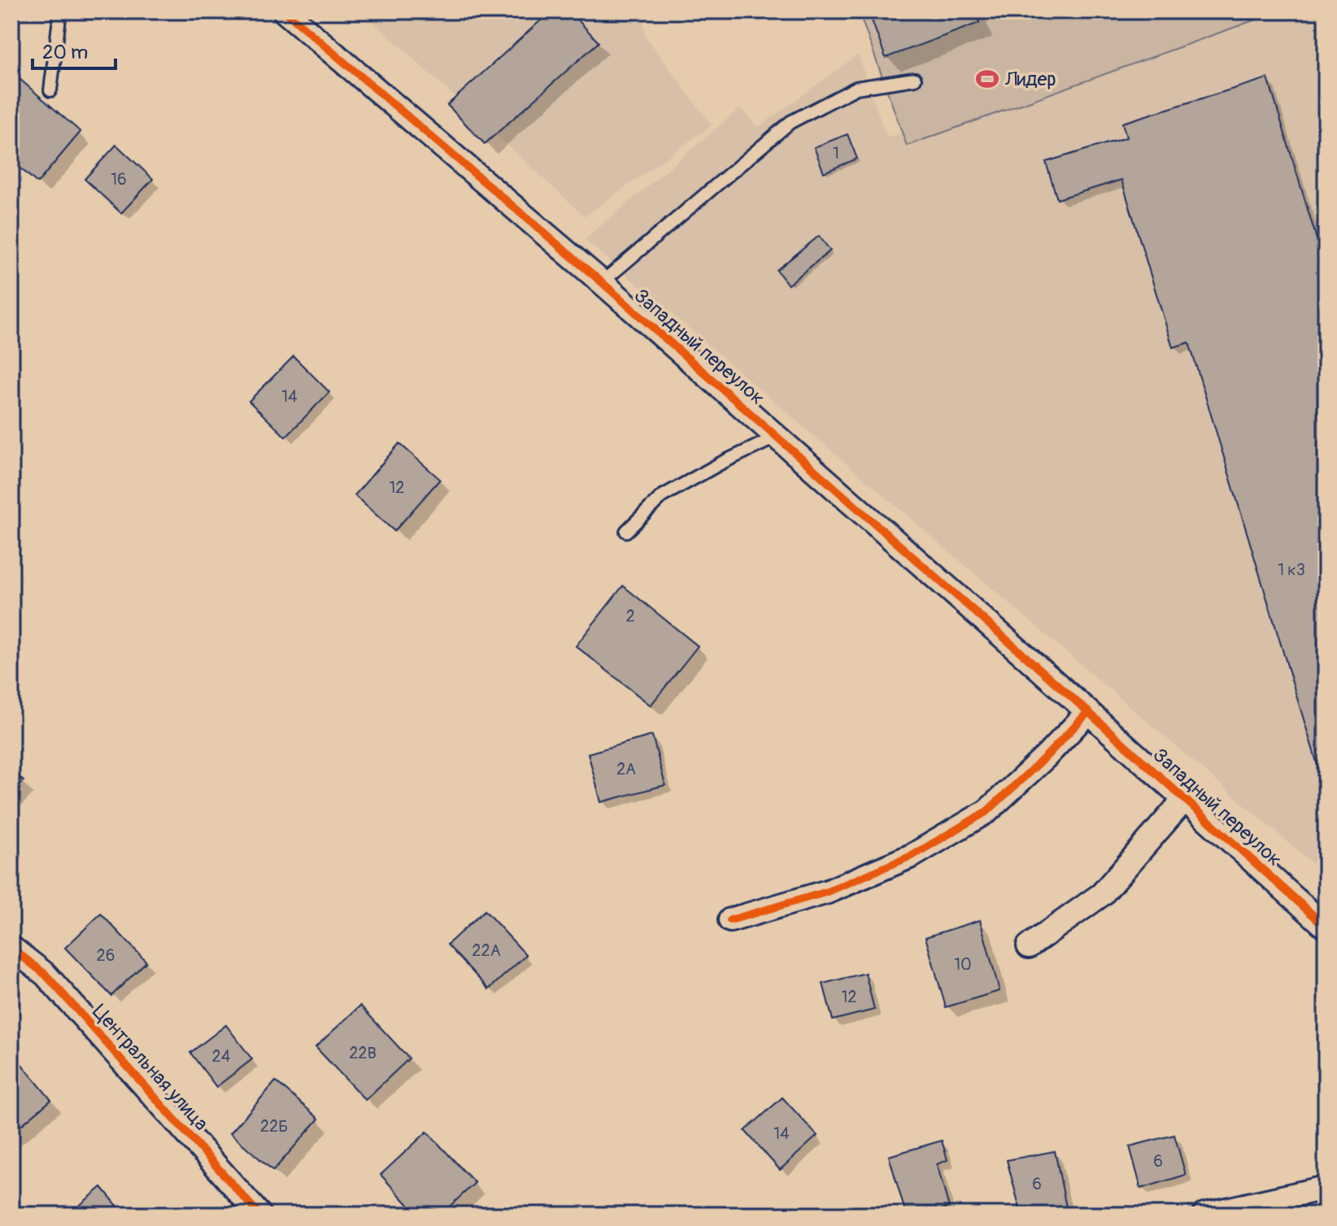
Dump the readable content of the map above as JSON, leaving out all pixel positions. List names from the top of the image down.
{
  "streets": {
    "street": ["Западный переулок", "Центральная улица"]
  },
  "places": {
    "sports": ["Лидер"]
  },
  "house_numbers": [
    "1",
    "16",
    "14",
    "12",
    "1 к3",
    "2",
    "2А",
    "22А",
    "26",
    "10",
    "12",
    "22В",
    "24",
    "22Б",
    "14",
    "6",
    "6"
  ],
  "scale_bar": "20 m"
}
